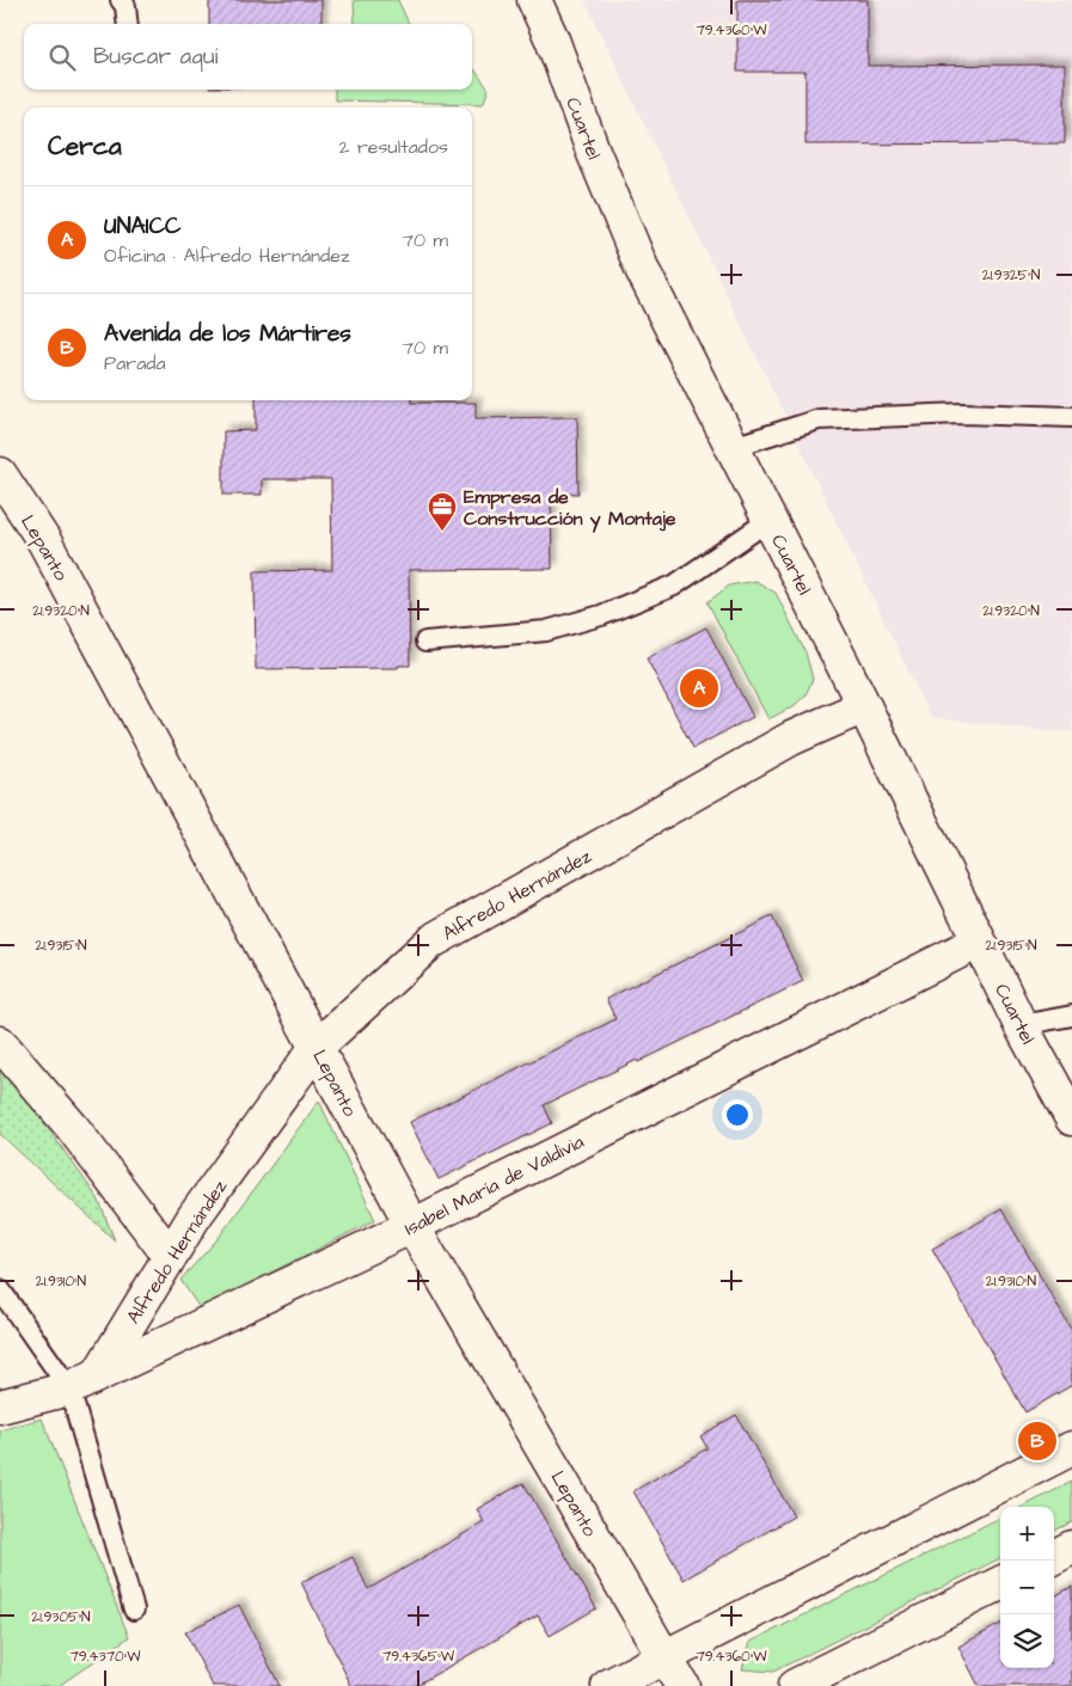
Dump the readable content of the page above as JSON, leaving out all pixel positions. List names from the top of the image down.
{
  "streets": {
    "street": [
      "Cuartel",
      "Lepanto",
      "Alfredo Hernández",
      "Isabel María de Valdivia"
    ]
  },
  "crossings": [
    ["Cuartel", "Alfredo Hernández"],
    ["Cuartel", "Isabel María de Valdivia"],
    ["Lepanto", "Alfredo Hernández"],
    ["Lepanto", "Isabel María de Valdivia"],
    ["Alfredo Hernández", "Isabel María de Valdivia"]
  ],
  "places": {
    "office": ["Empresa de Construcción y Montaje"]
  },
  "page": {
    "search": "Buscar aquí",
    "heading": ["Cerca", "2 resultados"],
    "list": [
      {
        "mark": "A",
        "name": "UNAICC",
        "note": "Oficina · Alfredo Hernández",
        "value": "70 m"
      },
      {
        "mark": "B",
        "name": "Avenida de los Mártires",
        "note": "Parada",
        "value": "70 m"
      }
    ],
    "pins": ["A", "B"],
    "map_buttons": ["+", "−"]
  },
  "coordinates": [
    "79.4360°W",
    "21.9325°N",
    "21.9320°N",
    "21.9315°N",
    "21.9310°N",
    "21.9305°N",
    "79.4370°W",
    "79.4365°W"
  ]
}
